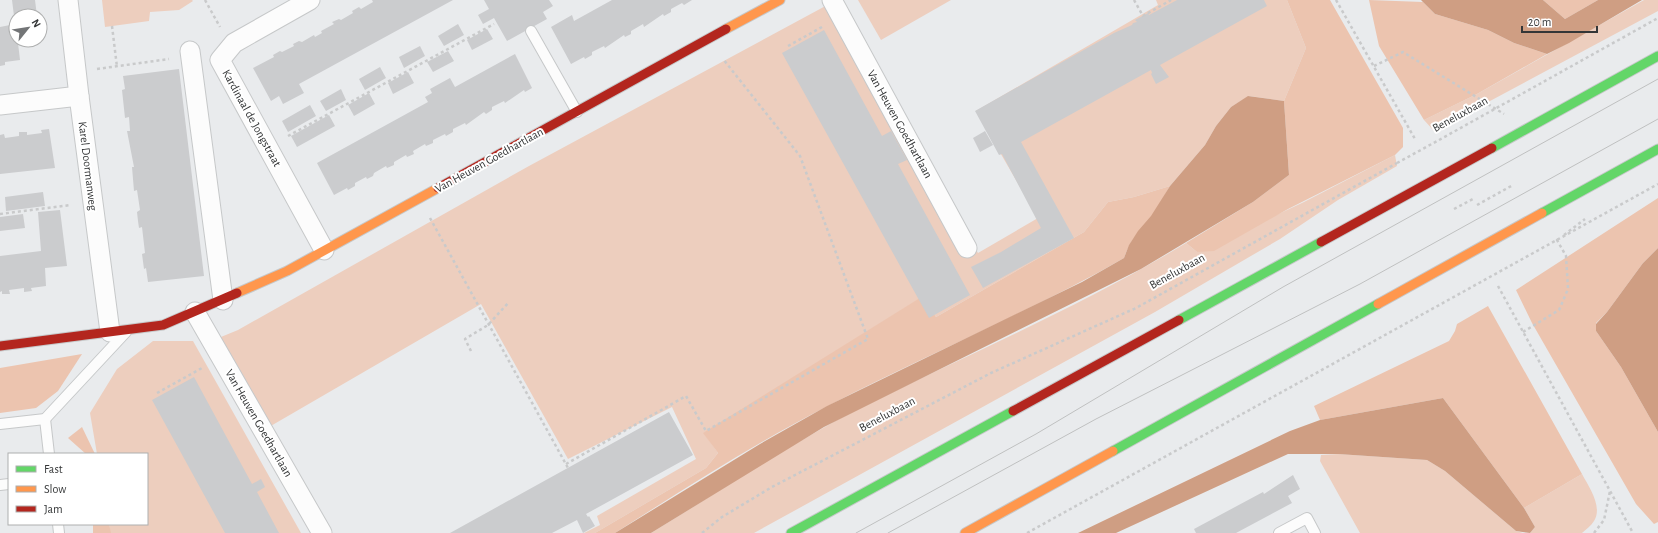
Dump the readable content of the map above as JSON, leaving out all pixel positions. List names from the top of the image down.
{
  "streets": {
    "main road": ["Van Heuven Goedhartlaan"],
    "street": ["Kardinaal de Jongstraat", "Karel Doormanweg"],
    "path": ["Beneluxbaan"]
  },
  "crossings": [
    ["Kardinaal de Jongstraat", "Van Heuven Goedhartlaan"],
    ["Van Heuven Goedhartlaan", "Karel Doormanweg"]
  ],
  "legend": ["Fast", "Slow", "Jam"],
  "scale_bar": "20 m",
  "north": "top right"
}
